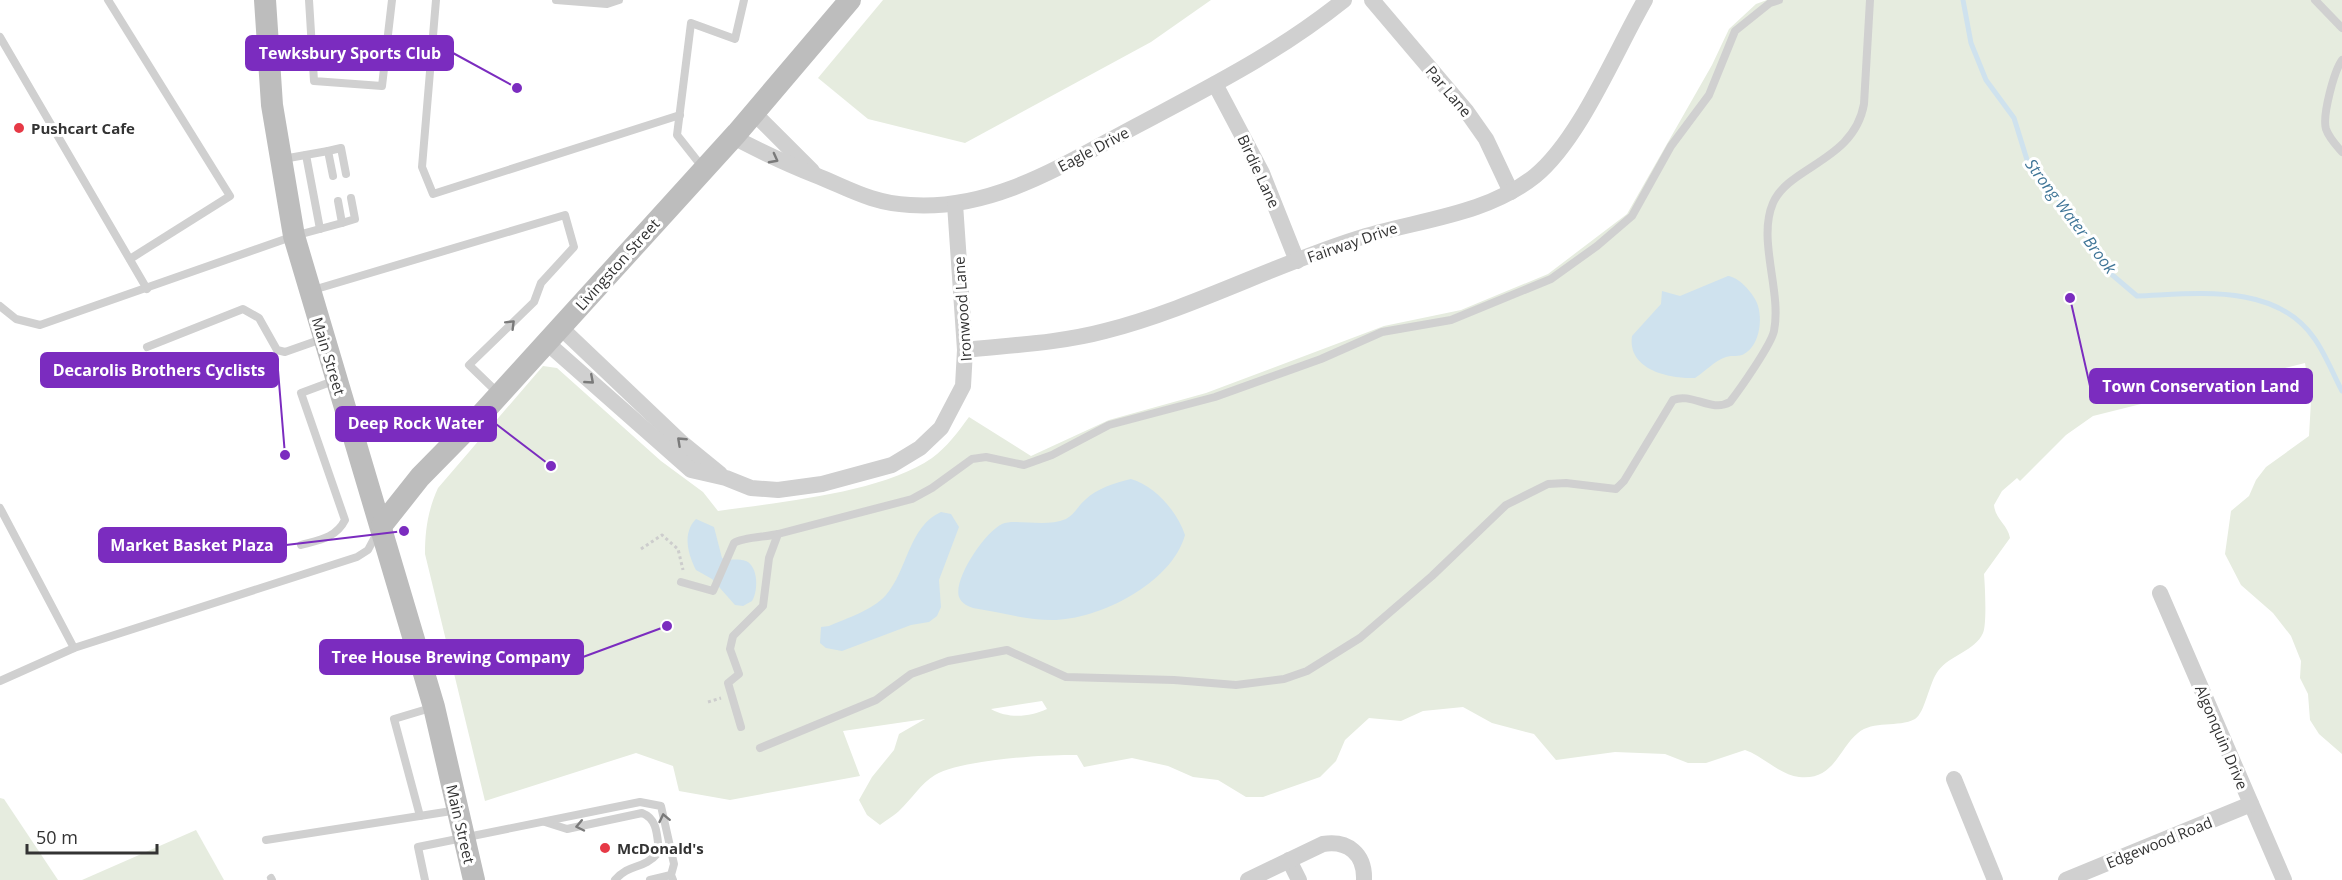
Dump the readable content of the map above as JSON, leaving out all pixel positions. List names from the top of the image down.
{
  "streets": {
    "main road": ["Livingston Street", "Main Street"],
    "street": [
      "Par Lane",
      "Eagle Drive",
      "Birdie Lane",
      "Fairway Drive",
      "Ironwood Lane",
      "Algonquin Drive",
      "Edgewood Road"
    ]
  },
  "crossings": [
    ["Par Lane", "Fairway Drive"],
    ["Eagle Drive", "Birdie Lane"],
    ["Eagle Drive", "Livingston Street"],
    ["Eagle Drive", "Ironwood Lane"],
    ["Birdie Lane", "Fairway Drive"],
    ["Fairway Drive", "Ironwood Lane"],
    ["Livingston Street", "Ironwood Lane"],
    ["Livingston Street", "Main Street"],
    ["Algonquin Drive", "Edgewood Road"]
  ],
  "water": ["Strong Water Brook"],
  "places": [
    "Tewksbury Sports Club",
    "Pushcart Cafe",
    "Town Conservation Land",
    "Decarolis Brothers Cyclists",
    "Deep Rock Water",
    "Market Basket Plaza",
    "Tree House Brewing Company",
    "McDonald's"
  ],
  "scale_bar": "50 m"
}
